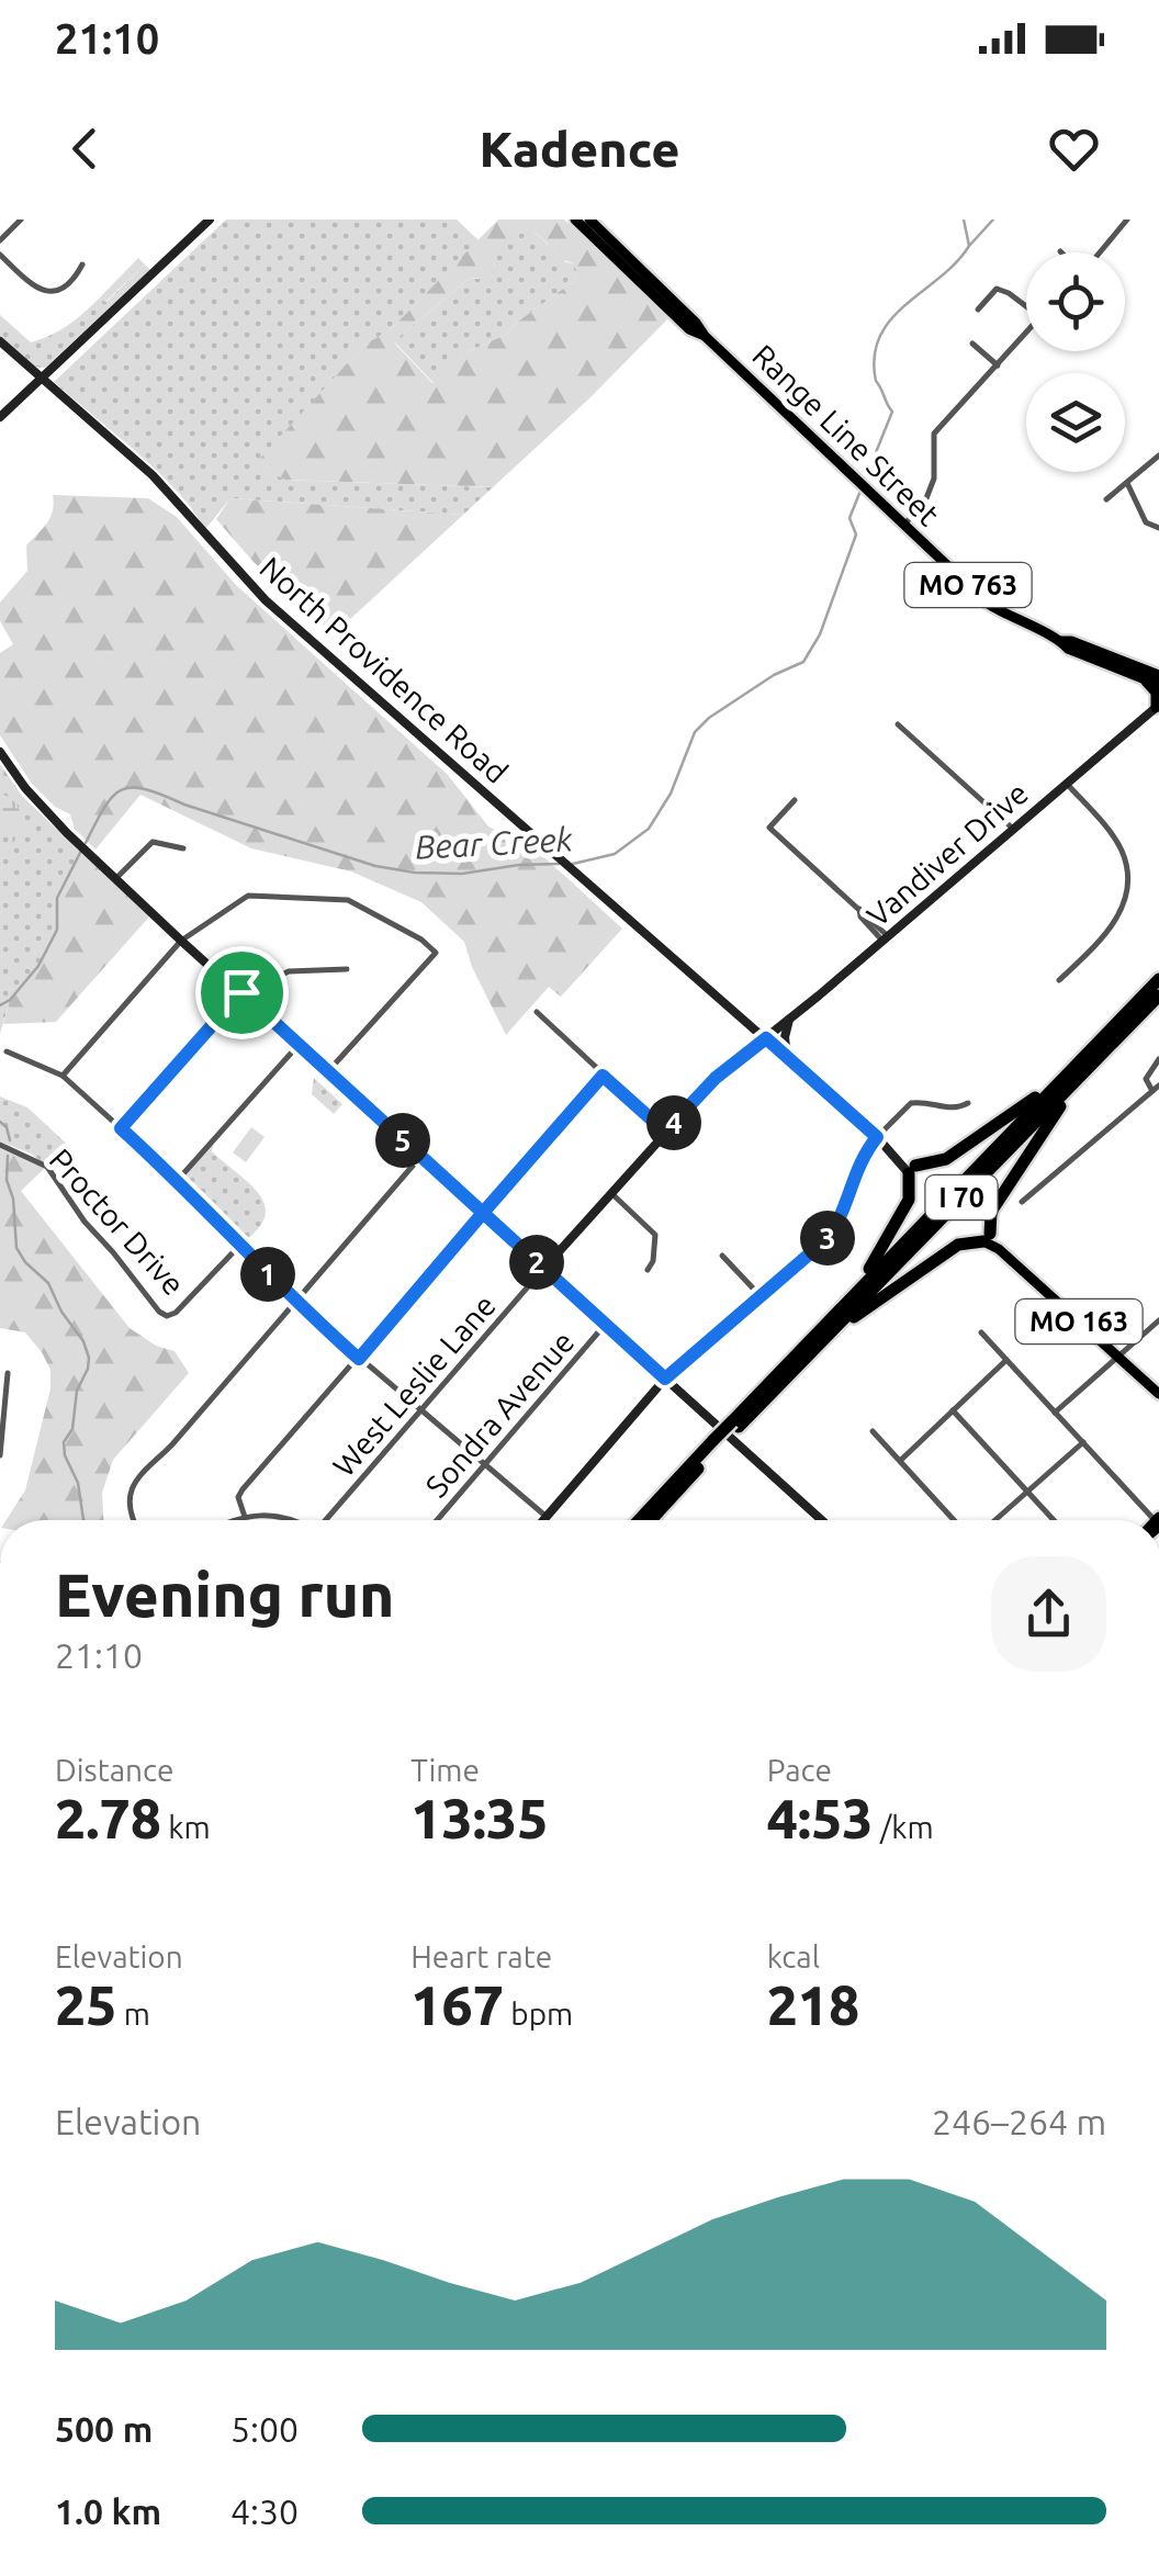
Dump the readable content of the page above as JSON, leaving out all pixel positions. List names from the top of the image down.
{
  "streets": {
    "highway": ["I 70"],
    "main road": ["Range Line Street", "MO 763", "MO 163"],
    "street": [
      "North Providence Road",
      "Vandiver Drive",
      "Proctor Drive",
      "West Leslie Lane",
      "Sondra Avenue"
    ]
  },
  "crossings": [
    ["North Providence Road", "Vandiver Drive"],
    ["Vandiver Drive", "West Leslie Lane"]
  ],
  "water": ["Bear Creek"],
  "page": {
    "status": "21:10",
    "header": "Kadence",
    "pins": [
      "4",
      "5",
      "3",
      "2",
      "1"
    ],
    "heading": ["Evening run", "21:10"],
    "stats": [
      ["Distance", "2.78 km"],
      ["Time", "13:35"],
      ["Pace", "4:53 /km"],
      ["Elevation", "25 m"],
      ["Heart rate", "167 bpm"],
      ["kcal", "218"]
    ],
    "chart": ["Elevation", "246–264 m"],
    "list": [
      {
        "name": "500 m",
        "note": "5:00"
      },
      {
        "name": "1.0 km",
        "note": "4:30"
      }
    ]
  }
}
